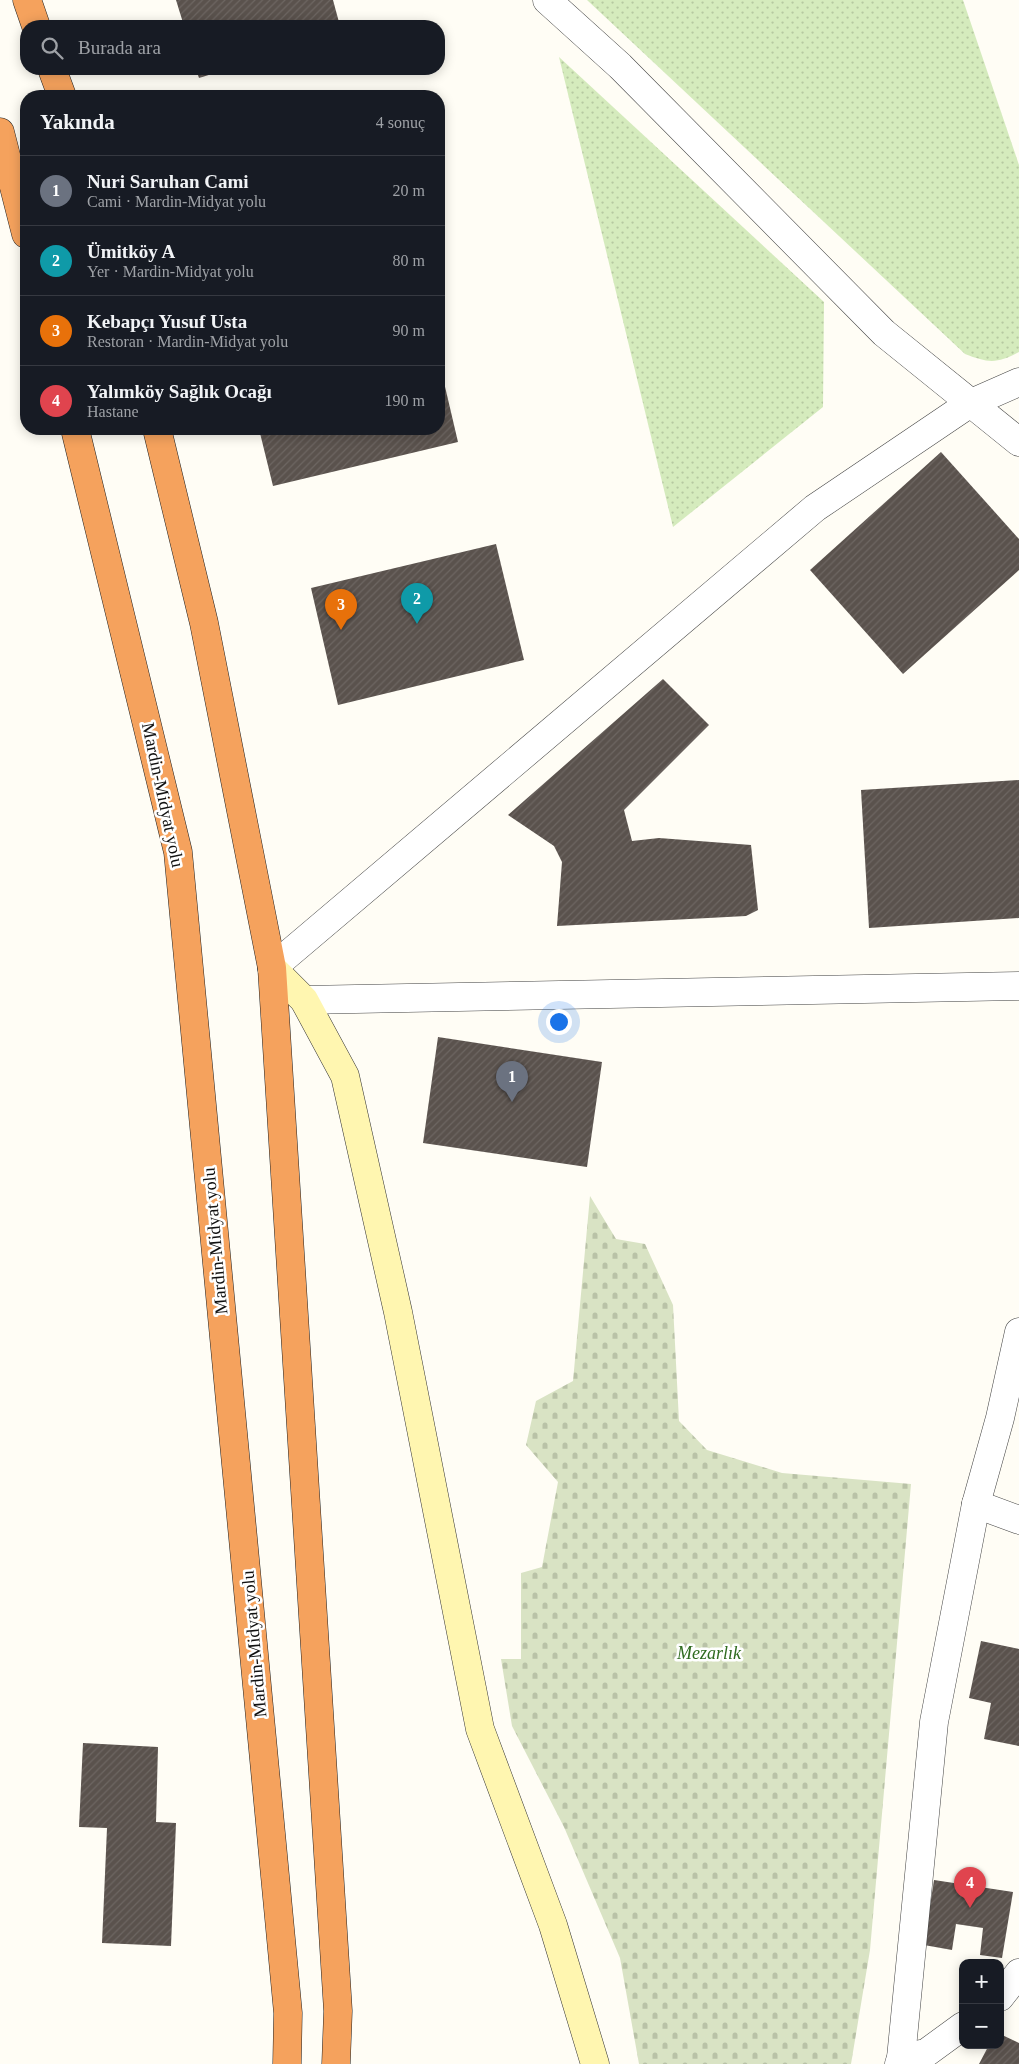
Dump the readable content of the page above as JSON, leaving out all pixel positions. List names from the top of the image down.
{
  "streets": {
    "highway": ["Mardin-Midyat yolu"]
  },
  "parks": ["Mezarlık"],
  "page": {
    "search": "Burada ara",
    "heading": ["Yakında", "4 sonuç"],
    "list": [
      {
        "mark": "1",
        "name": "Nuri Saruhan Cami",
        "note": "Cami · Mardin-Midyat yolu",
        "value": "20 m"
      },
      {
        "mark": "2",
        "name": "Ümitköy A",
        "note": "Yer · Mardin-Midyat yolu",
        "value": "80 m"
      },
      {
        "mark": "3",
        "name": "Kebapçı Yusuf Usta",
        "note": "Restoran · Mardin-Midyat yolu",
        "value": "90 m"
      },
      {
        "mark": "4",
        "name": "Yalımköy Sağlık Ocağı",
        "note": "Hastane",
        "value": "190 m"
      }
    ],
    "pins": [
      "2",
      "3",
      "1",
      "4"
    ],
    "map_buttons": ["+", "−"]
  }
}
